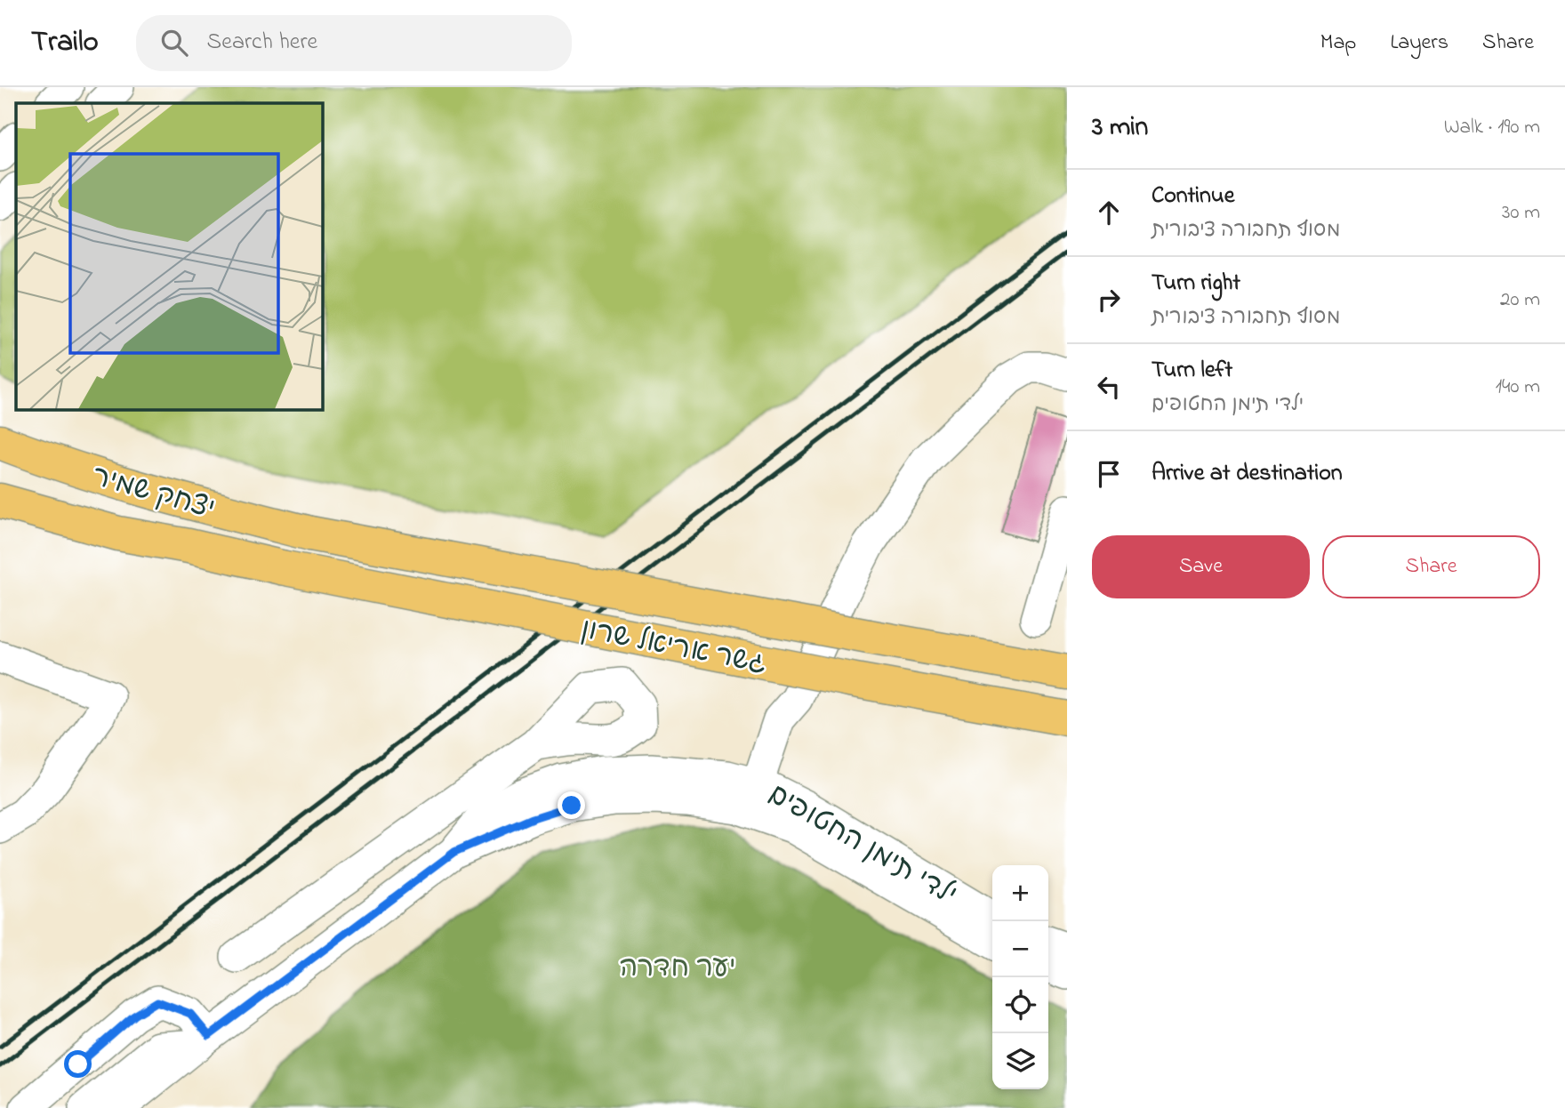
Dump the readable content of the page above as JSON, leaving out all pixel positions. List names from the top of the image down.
{
  "streets": {
    "main road": ["יצחק שמיר", "גשר אריאל שרון"],
    "street": ["ילדי תימן החטופים"]
  },
  "crossings": [
    ["יצחק שמיר", "גשר אריאל שרון"]
  ],
  "parks": ["יער חדרה"],
  "page": {
    "header": "Trailo",
    "search": "Search here",
    "nav": ["Map", "Layers", "Share"],
    "heading": ["3 min", "Walk · 190 m"],
    "list": [
      ["Continue", "מסוף תחבורה ציבורית", "30 m"],
      ["Turn right", "מסוף תחבורה ציבורית", "20 m"],
      ["Turn left", "ילדי תימן החטופים", "140 m"],
      "Arrive at destination"
    ],
    "buttons": ["Save", "Share"],
    "map_buttons": ["+", "−"]
  }
}
